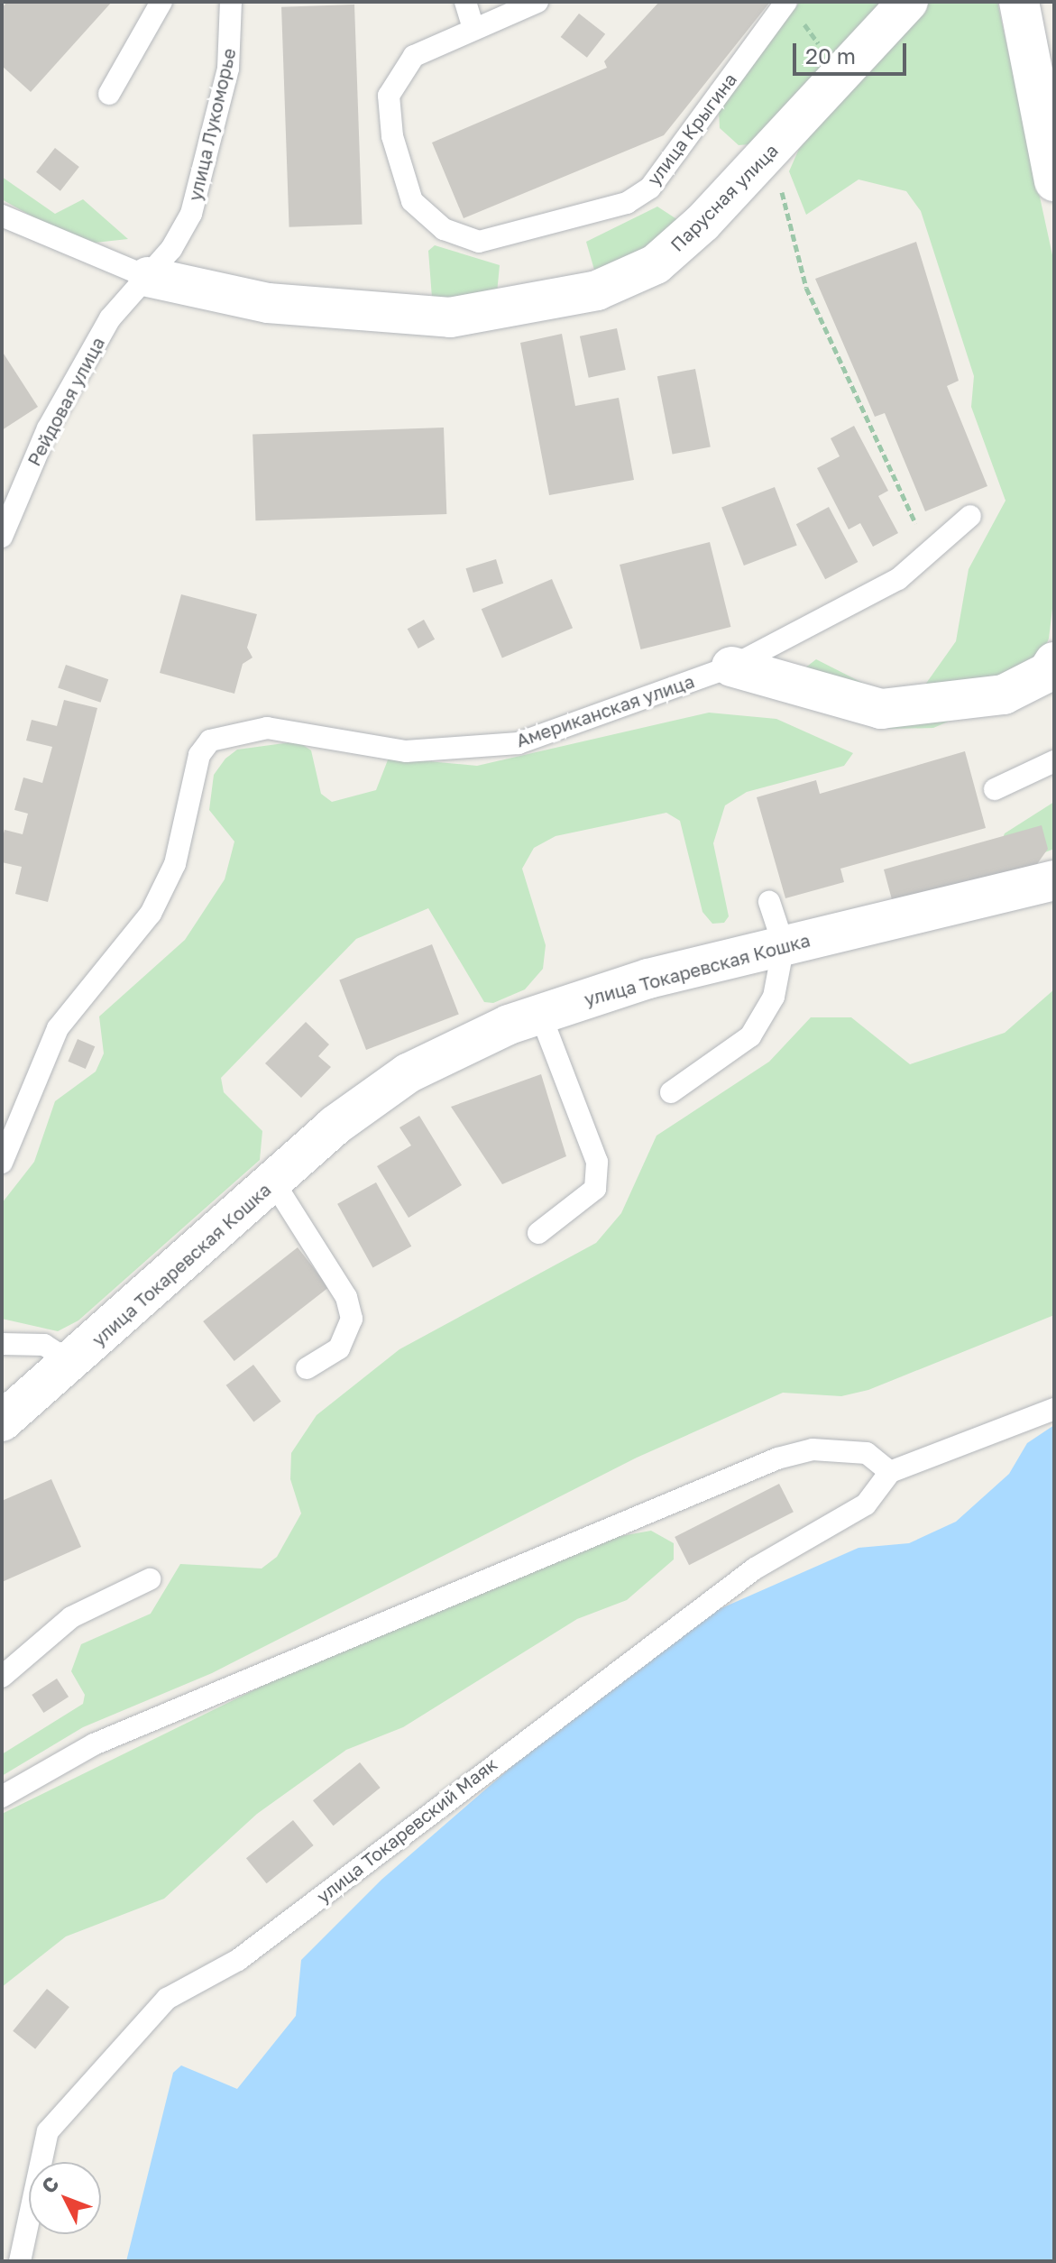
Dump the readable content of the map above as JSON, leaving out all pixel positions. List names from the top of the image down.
{
  "streets": {
    "main road": ["Парусная улица", "улица Токаревская Кошка"],
    "lane": [
      "улица Лукоморье",
      "улица Крыгина",
      "Рейдовая улица",
      "Американская улица",
      "улица Токаревский Маяк"
    ]
  },
  "crossings": [
    ["улица Лукоморье", "Парусная улица"],
    ["улица Лукоморье", "Рейдовая улица"],
    ["Парусная улица", "Рейдовая улица"]
  ],
  "scale_bar": "20 m",
  "north": "top left"
}
